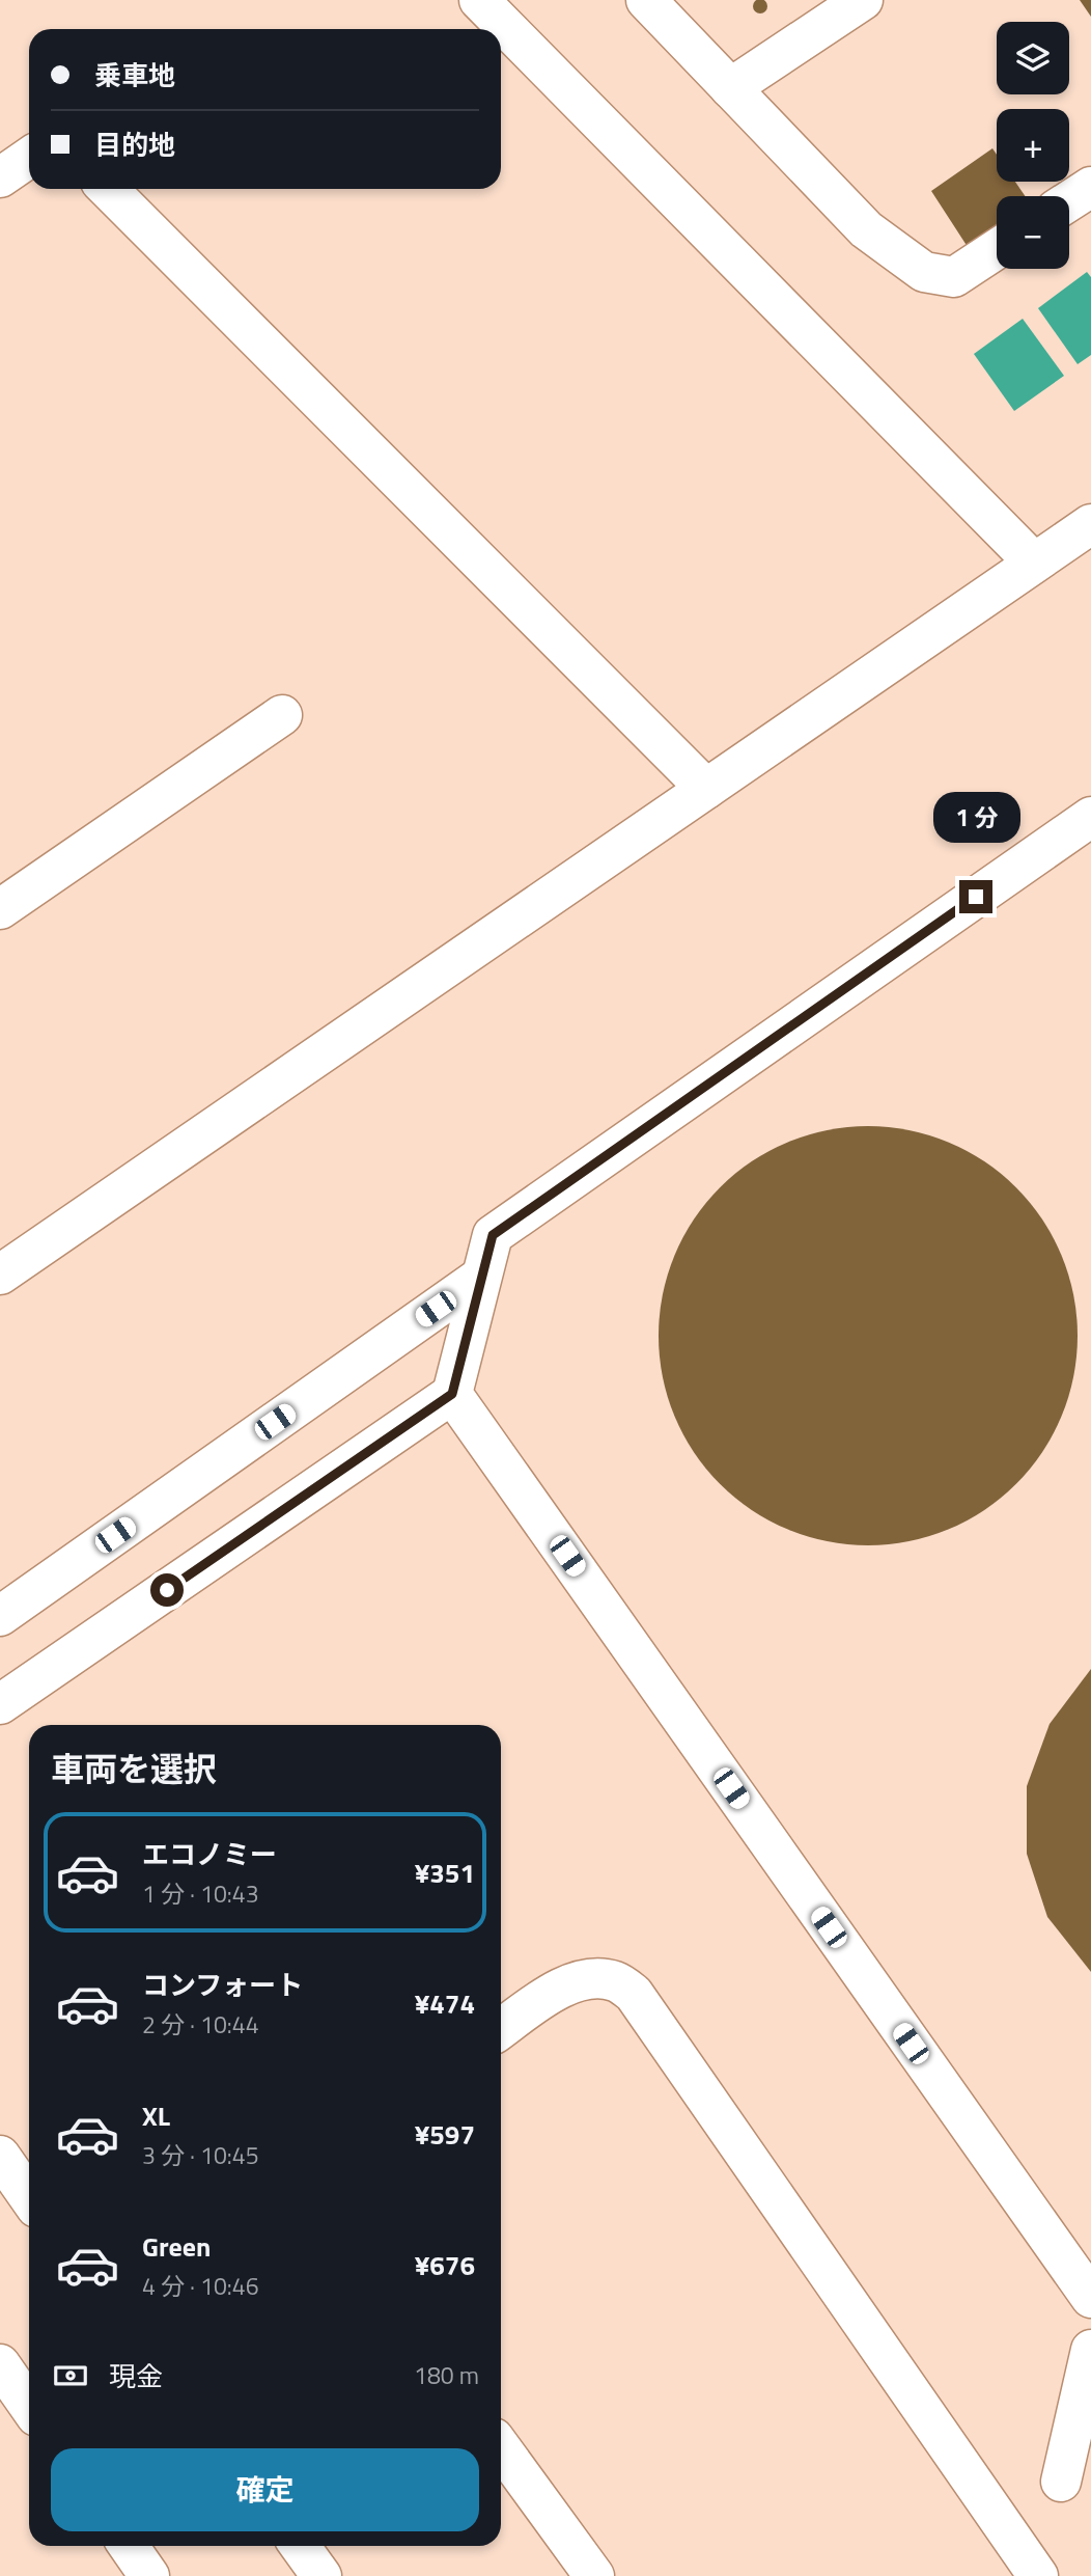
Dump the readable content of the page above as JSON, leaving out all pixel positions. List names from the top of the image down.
{
  "page": {
    "map_buttons": ["+", "−"],
    "banner": ["乗車地", "目的地"],
    "bubble": "1 分",
    "heading": "車両を選択",
    "list": [
      {
        "name": "エコノミー",
        "note": "1 分 · 10:43",
        "value": "¥351"
      },
      {
        "name": "コンフォート",
        "note": "2 分 · 10:44",
        "value": "¥474"
      },
      {
        "name": "XL",
        "note": "3 分 · 10:45",
        "value": "¥597"
      },
      {
        "name": "Green",
        "note": "4 分 · 10:46",
        "value": "¥676"
      }
    ],
    "pay": ["現金", "180 m"],
    "buttons": "確定"
  }
}
